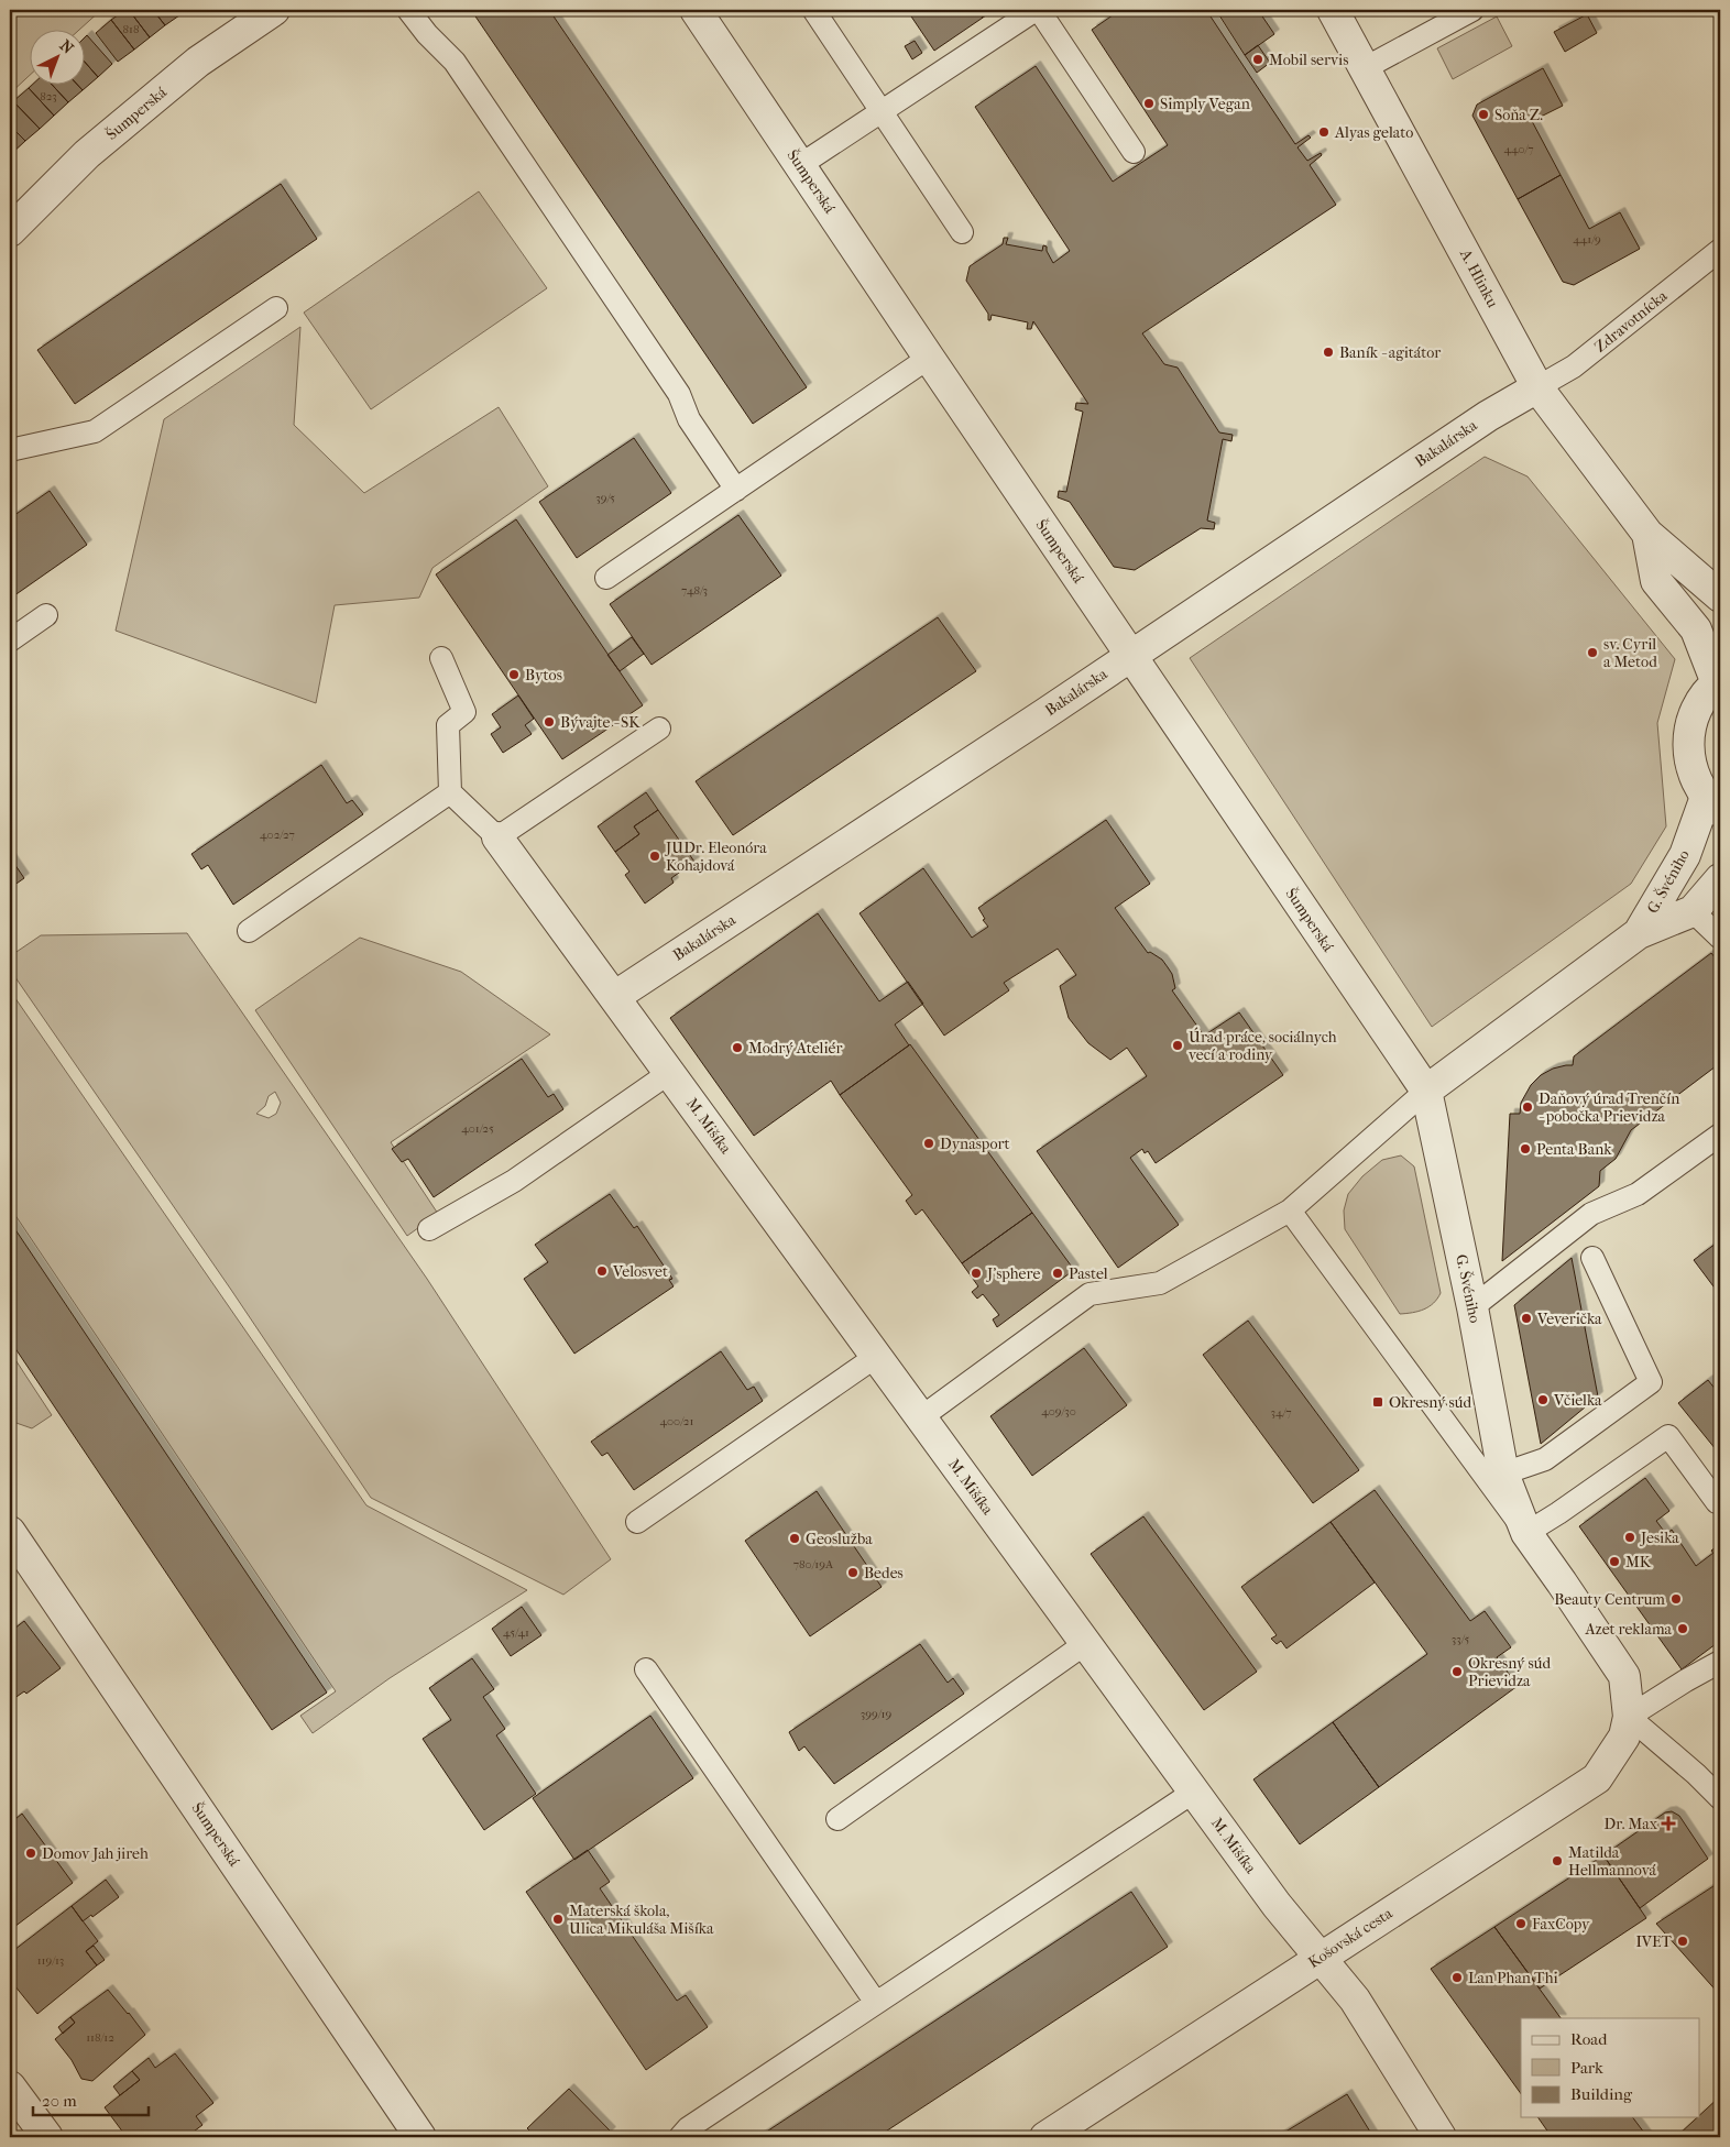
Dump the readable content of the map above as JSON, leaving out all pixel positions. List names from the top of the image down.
{
  "streets": {
    "street": [
      "Šumperská",
      "A. Hlinku",
      "Bakalárska",
      "G. Švéniho",
      "M. Mišíka",
      "Košovská cesta"
    ],
    "lane": ["Zdravotnícka"]
  },
  "crossings": [
    ["Šumperská", "Bakalárska"],
    ["Šumperská", "G. Švéniho"],
    ["A. Hlinku", "Zdravotnícka"],
    ["A. Hlinku", "Bakalárska"],
    ["A. Hlinku", "G. Švéniho"],
    ["Zdravotnícka", "Bakalárska"],
    ["Bakalárska", "M. Mišíka"],
    ["G. Švéniho", "Košovská cesta"],
    ["M. Mišíka", "Košovská cesta"]
  ],
  "places": {
    "other": [
      "Mobil servis",
      "Simply Vegan",
      "Soňa Z.",
      "Alyas gelato",
      "Baník - agitátor",
      "sv. Cyril a Metod",
      "Bytos",
      "Bývajte - SK",
      "JUDr. Eleonóra Kohajdová",
      "Úrad práce, sociálnych vecí a rodiny",
      "Modrý Ateliér",
      "Daňový úrad Trenčín - pobočka Prievidza",
      "Dynasport",
      "Penta Bank",
      "Velosvet",
      "J'sphere",
      "Pastel",
      "Veverička",
      "Včielka",
      "Jesika",
      "Geoslužba",
      "MK",
      "Bedes",
      "Beauty Centrum",
      "Azet reklama",
      "Okresný súd Prievidza",
      "Domov Jah jireh",
      "Matilda Hellmannová",
      "Materská škola, Ulica Mikuláša Mišíka",
      "FaxCopy",
      "IVET",
      "Lan Phan Thi"
    ],
    "transit": ["Okresný súd"],
    "health": ["Dr. Max"]
  },
  "house_numbers": [
    "818",
    "823",
    "440/7",
    "441/9",
    "39/5",
    "748/3",
    "402/27",
    "401/25",
    "409/30",
    "34/7",
    "400/21",
    "780/19A",
    "45/41",
    "33/5",
    "399/19",
    "119/13",
    "118/12"
  ],
  "legend": ["Road", "Park", "Building"],
  "scale_bar": "20 m",
  "north": "top right"
}
